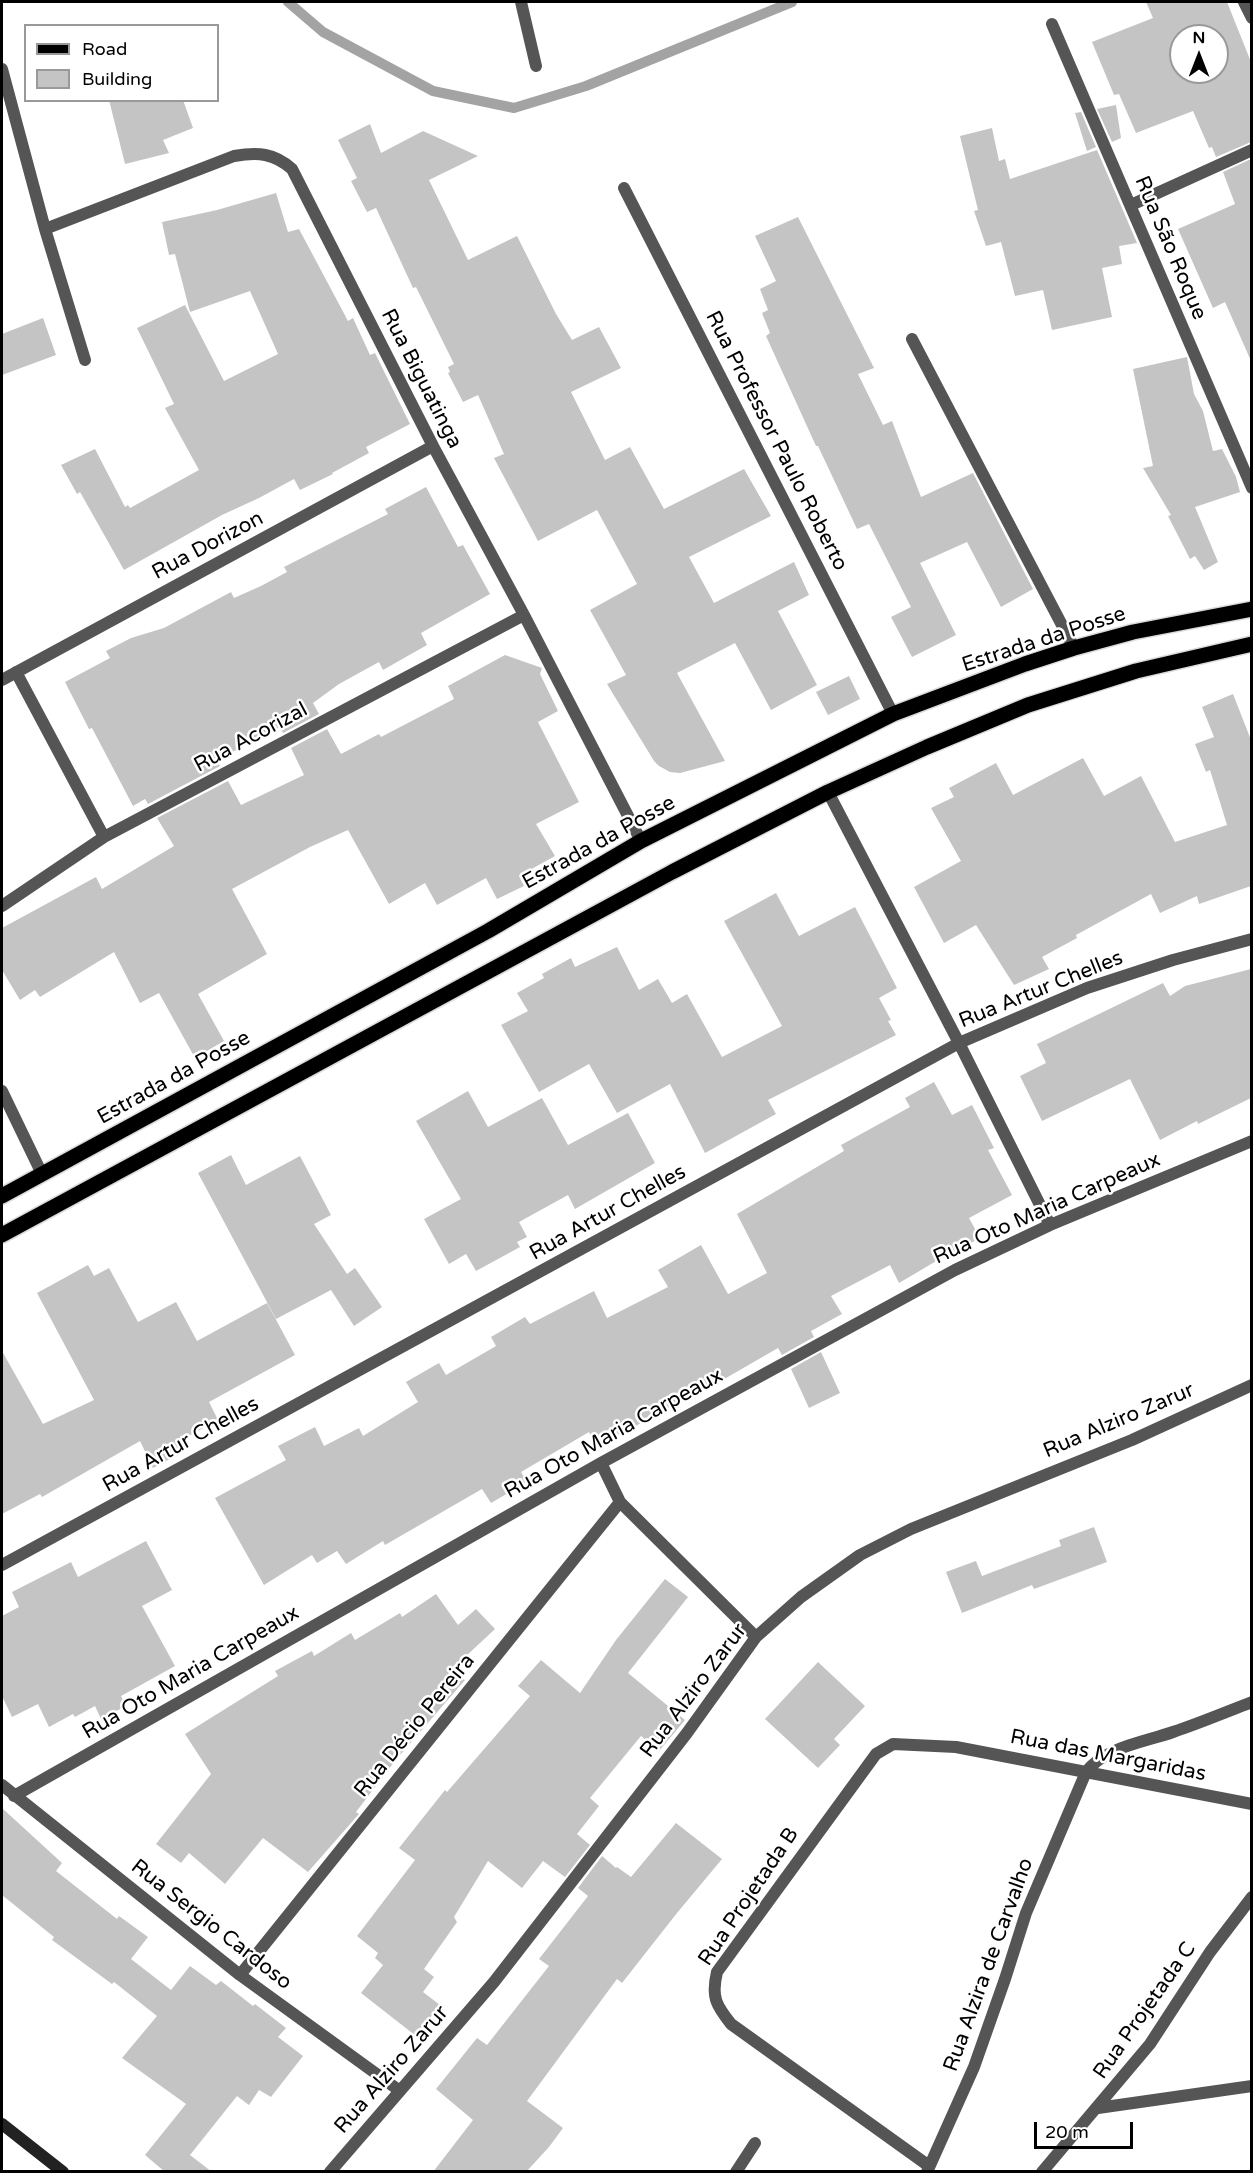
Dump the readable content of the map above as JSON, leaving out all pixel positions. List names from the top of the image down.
{
  "streets": {
    "main road": ["Estrada da Posse"],
    "street": [
      "Rua São Roque",
      "Rua Biguatinga",
      "Rua Professor Paulo Roberto",
      "Rua Dorizon",
      "Rua Acorizal",
      "Rua Artur Chelles",
      "Rua Oto Maria Carpeaux",
      "Rua Alziro Zarur",
      "Rua Décio Pereira",
      "Rua das Margaridas",
      "Rua Projetada B",
      "Rua Sergio Cardoso",
      "Rua Alzira de Carvalho",
      "Rua Projetada C"
    ]
  },
  "crossings": [
    ["Rua Biguatinga", "Rua Dorizon"],
    ["Rua Biguatinga", "Estrada da Posse"],
    ["Rua Biguatinga", "Rua Acorizal"],
    ["Rua Professor Paulo Roberto", "Estrada da Posse"],
    ["Rua Oto Maria Carpeaux", "Rua Sergio Cardoso"],
    ["Rua Alziro Zarur", "Rua Sergio Cardoso"],
    ["Rua Décio Pereira", "Rua Sergio Cardoso"],
    ["Rua das Margaridas", "Rua Projetada B"],
    ["Rua das Margaridas", "Rua Alzira de Carvalho"],
    ["Rua Projetada B", "Rua Alzira de Carvalho"]
  ],
  "legend": ["Road", "Building"],
  "scale_bar": "20 m",
  "north": "top"
}
